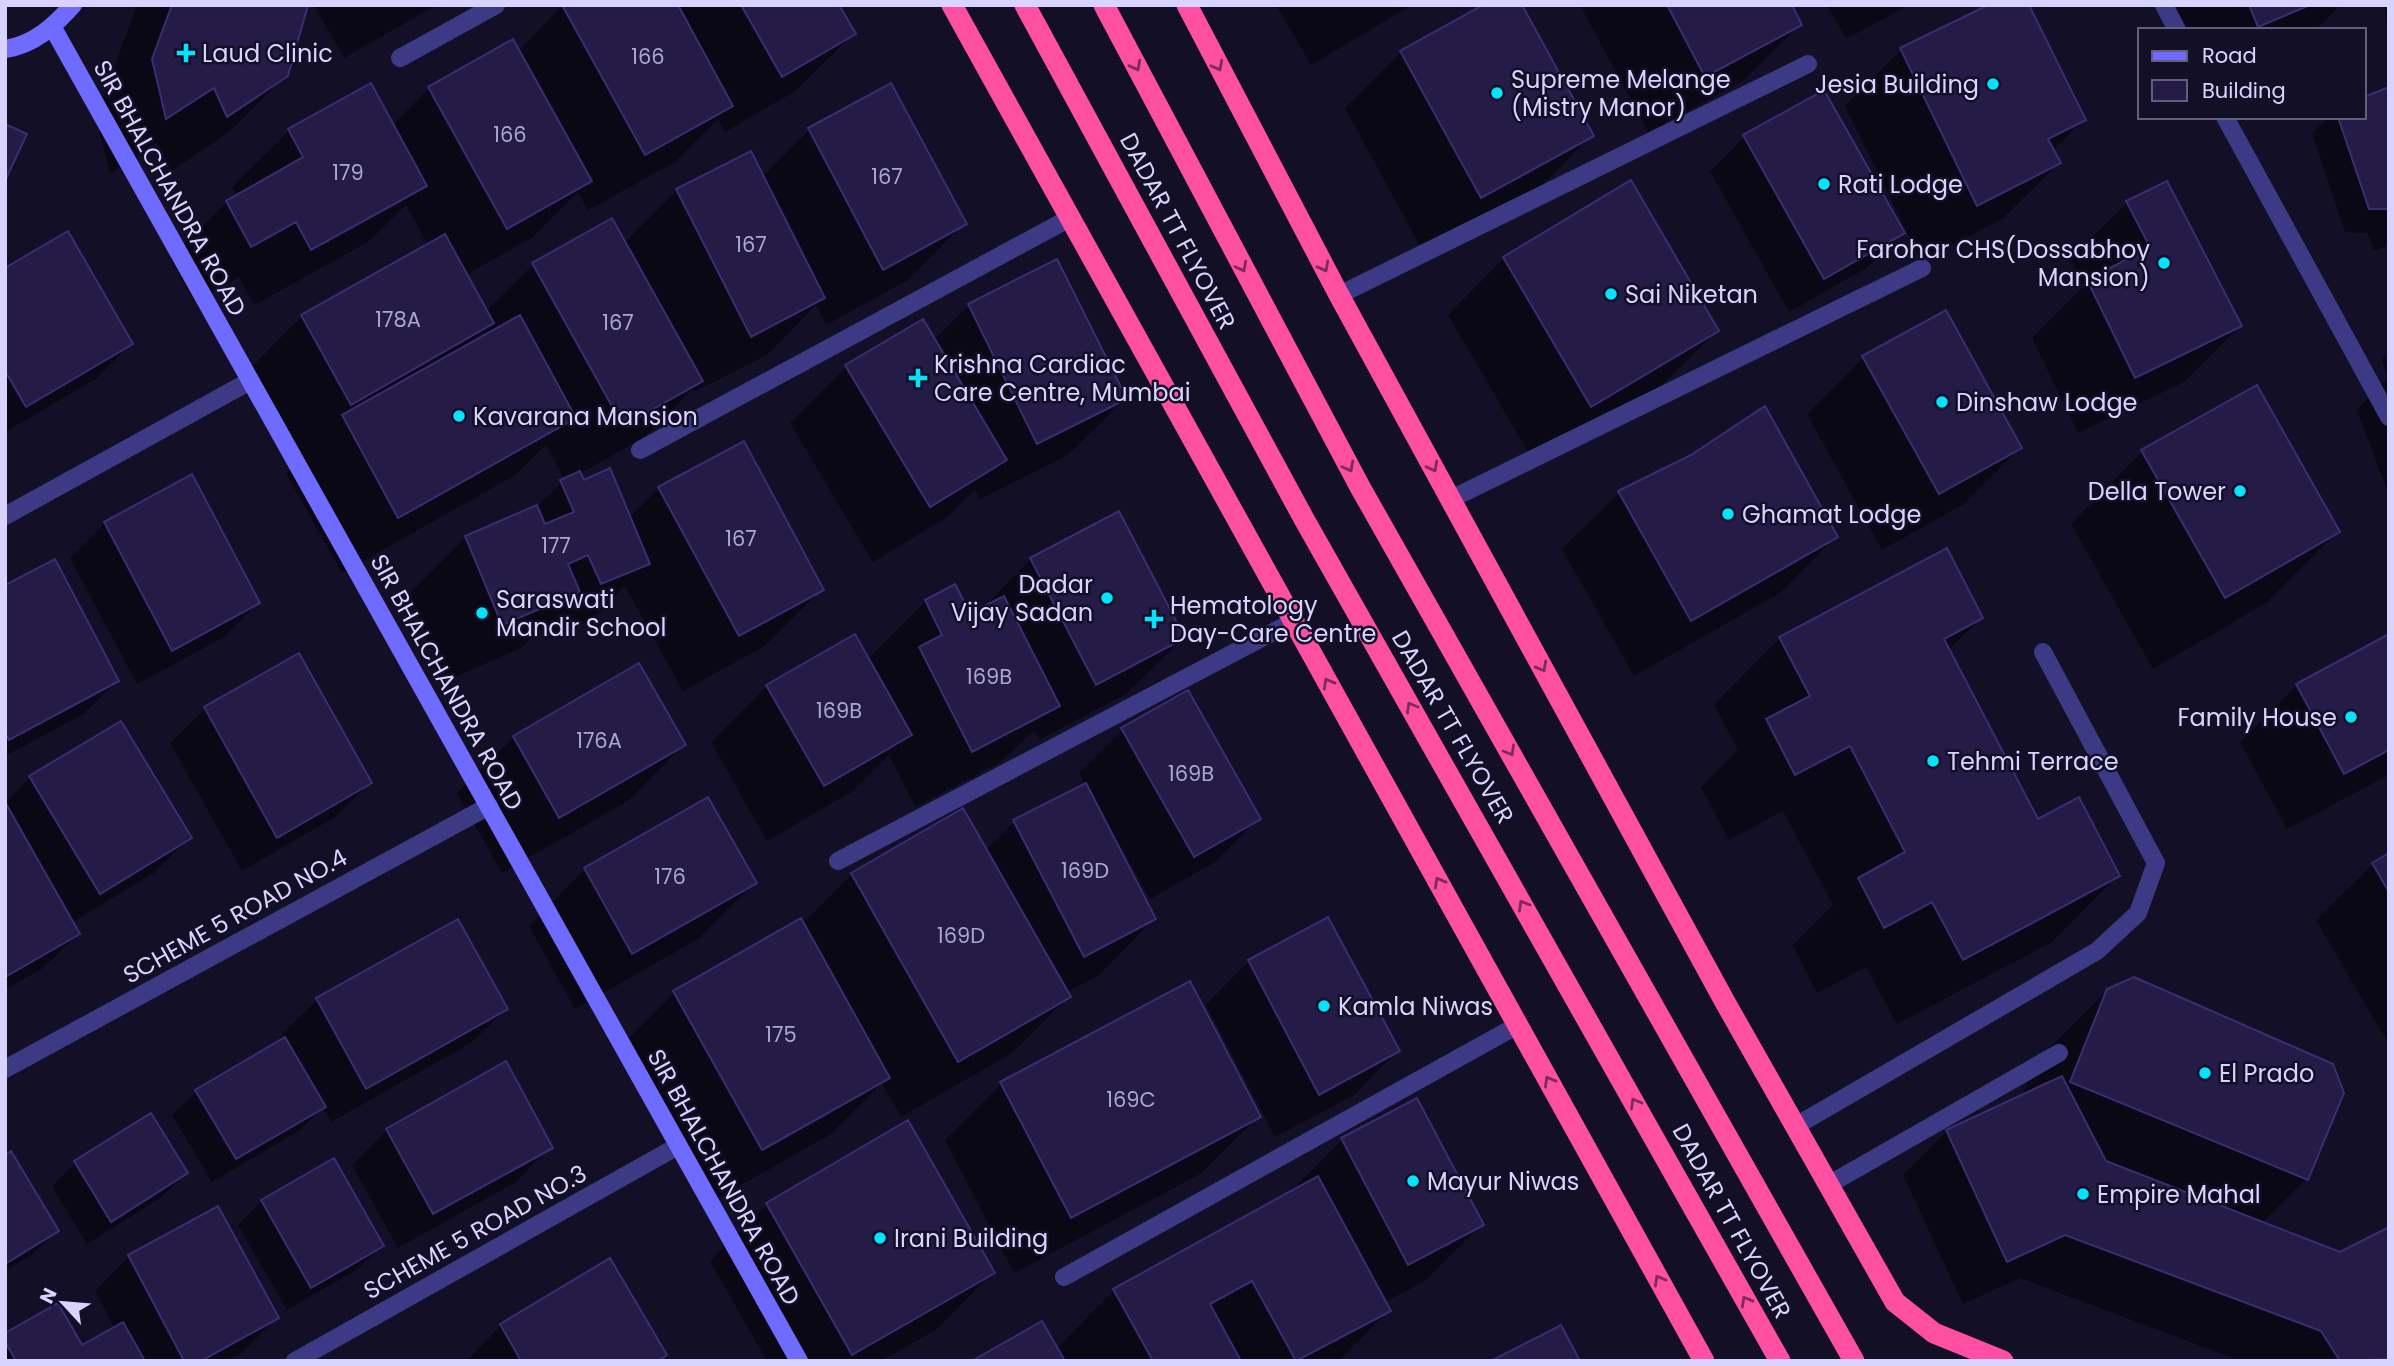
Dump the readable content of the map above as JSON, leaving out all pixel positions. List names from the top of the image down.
{
  "streets": {
    "highway": ["DADAR TT FLYOVER"],
    "street": ["SIR BHALCHANDRA ROAD", "SCHEME 5 ROAD NO.4", "SCHEME 5 ROAD NO.3"]
  },
  "crossings": [
    ["SIR BHALCHANDRA ROAD", "SCHEME 5 ROAD NO.4"],
    ["SIR BHALCHANDRA ROAD", "SCHEME 5 ROAD NO.3"]
  ],
  "places": {
    "health": ["Laud Clinic", "Krishna Cardiac Care Centre, Mumbai", "Hematology Day-Care Centre"],
    "other": [
      "Jesia Building",
      "Supreme Melange (Mistry Manor)",
      "Rati Lodge",
      "Farohar CHS(Dossabhoy Mansion)",
      "Sai Niketan",
      "Dinshaw Lodge",
      "Kavarana Mansion",
      "Della Tower",
      "Ghamat Lodge",
      "Dadar Vijay Sadan",
      "Saraswati Mandir School",
      "Family House",
      "Tehmi Terrace",
      "Kamla Niwas",
      "El Prado",
      "Mayur Niwas",
      "Empire Mahal",
      "Irani Building"
    ]
  },
  "house_numbers": [
    "166",
    "166",
    "179",
    "167",
    "167",
    "178A",
    "167",
    "167",
    "177",
    "169B",
    "169B",
    "176A",
    "169B",
    "169D",
    "176",
    "169D",
    "175",
    "169C"
  ],
  "legend": ["Road", "Building"],
  "north": "top left"
}
